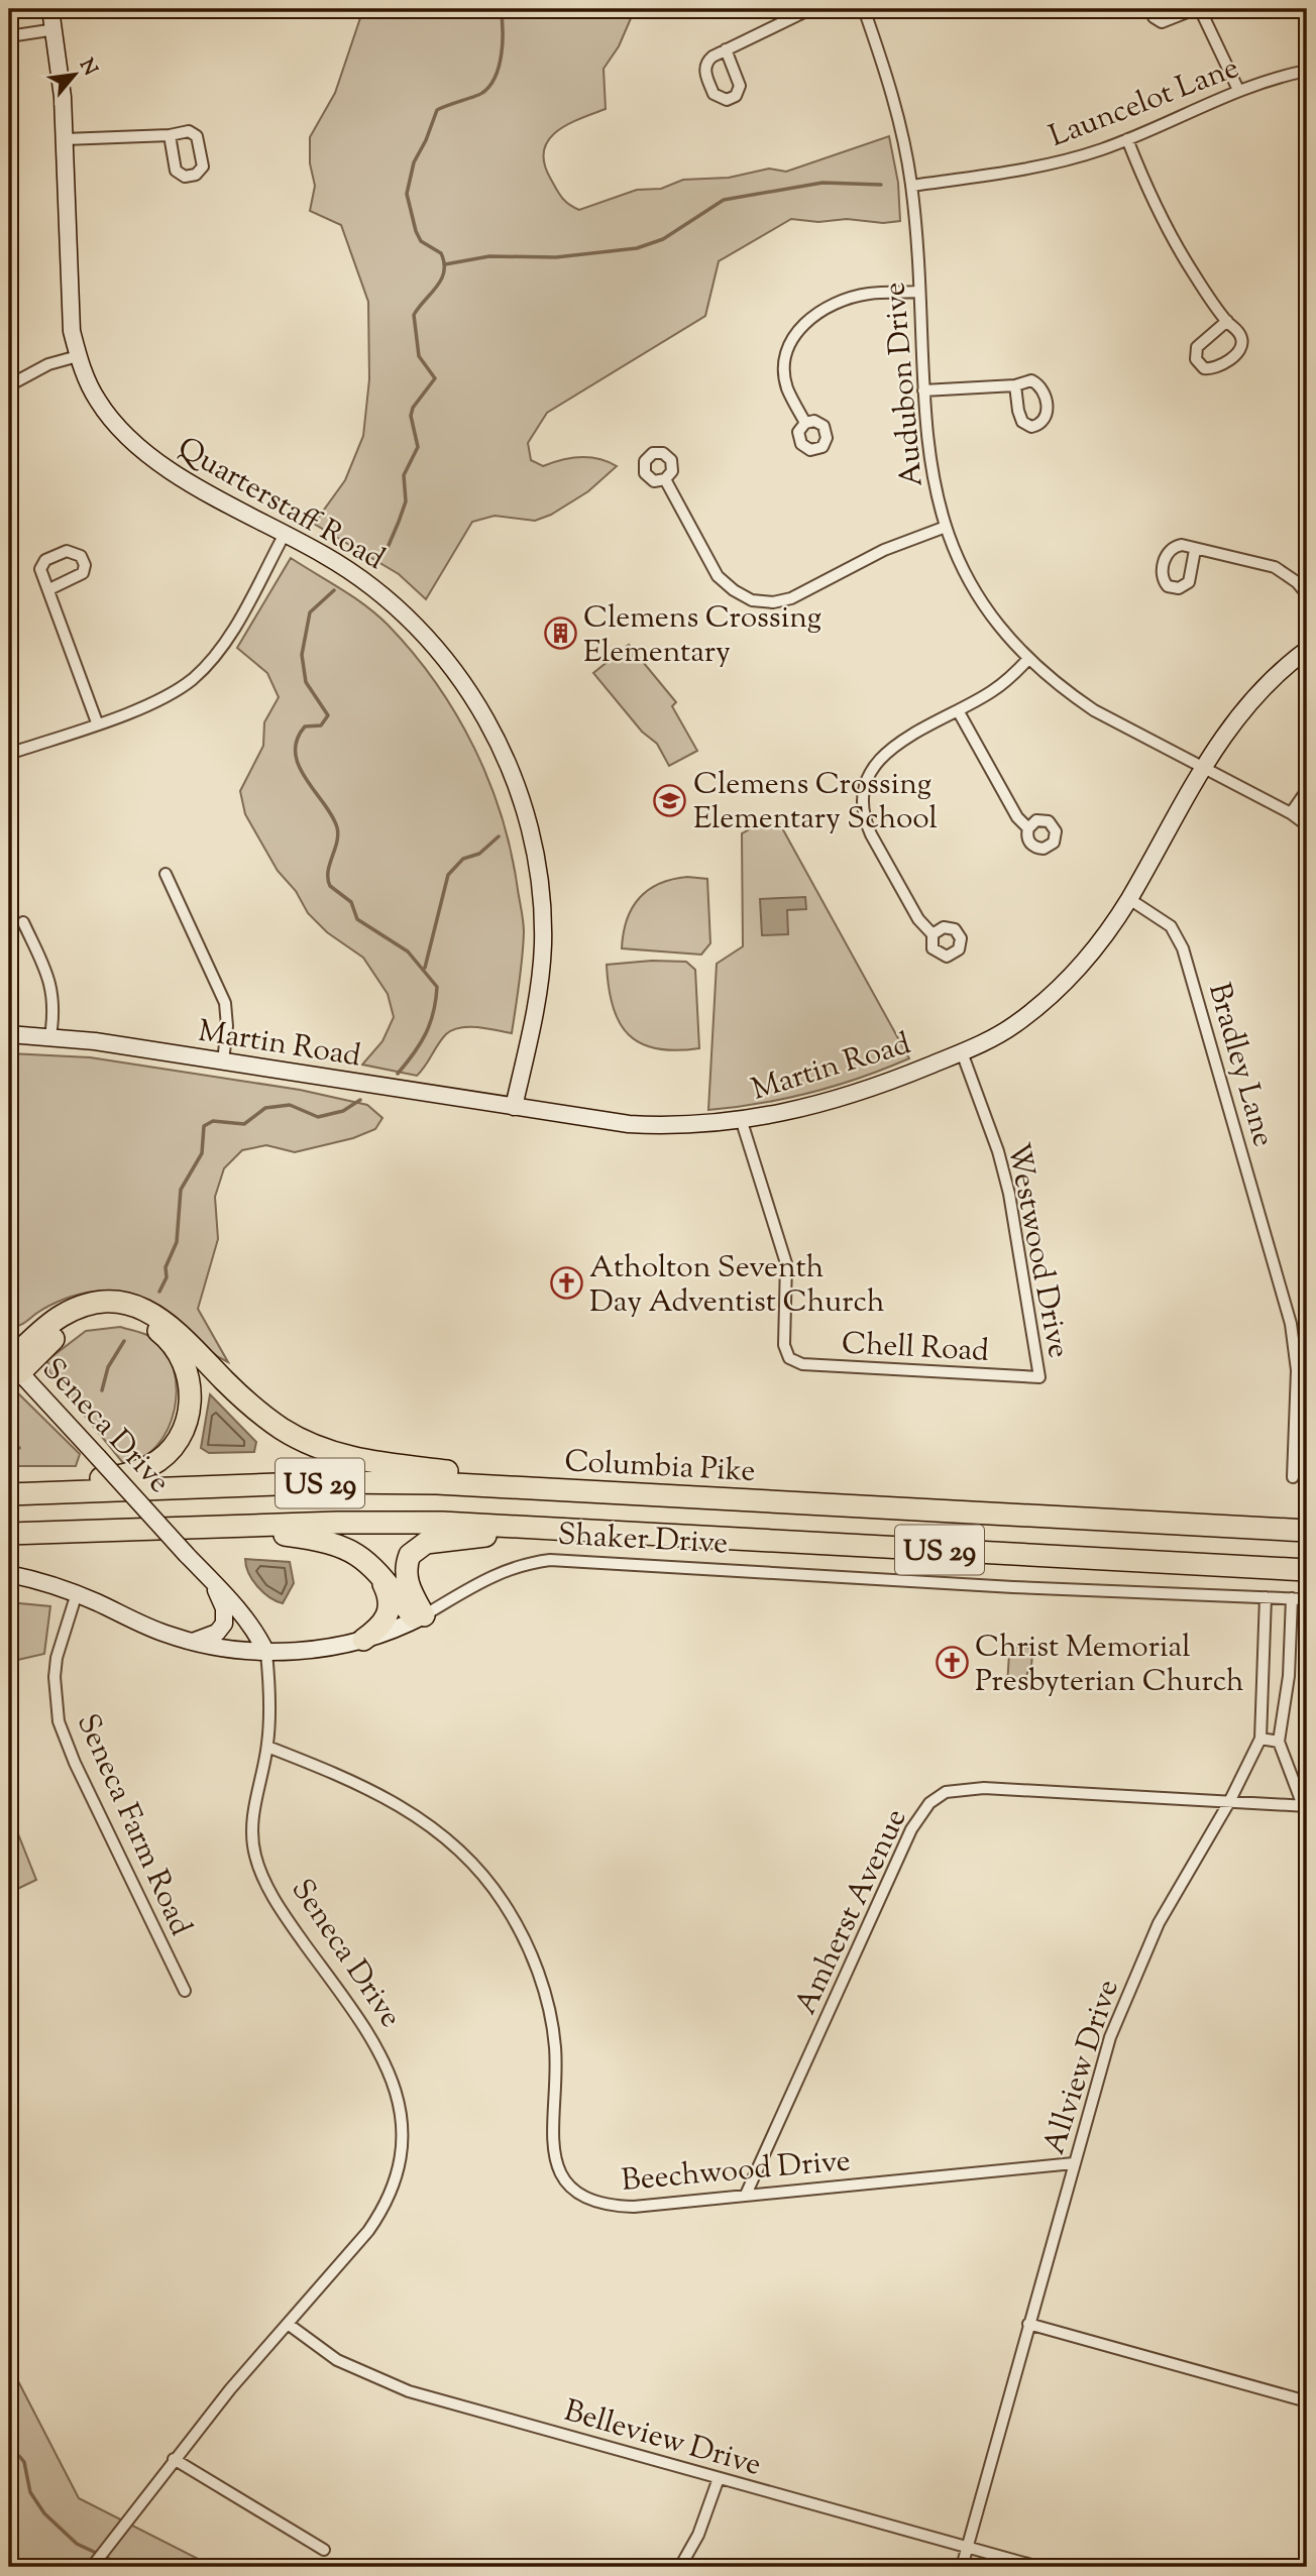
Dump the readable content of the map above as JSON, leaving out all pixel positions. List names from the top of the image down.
{
  "streets": {
    "highway": ["Columbia Pike", "US 29"],
    "street": [
      "Launcelot Lane",
      "Audubon Drive",
      "Quarterstaff Road",
      "Martin Road",
      "Bradley Lane",
      "Westwood Drive",
      "Chell Road",
      "Seneca Drive",
      "Shaker Drive",
      "Seneca Farm Road",
      "Amherst Avenue",
      "Allview Drive",
      "Beechwood Drive",
      "Belleview Drive"
    ]
  },
  "crossings": [
    ["Launcelot Lane", "Audubon Drive"],
    ["Audubon Drive", "Martin Road"],
    ["Quarterstaff Road", "Martin Road"],
    ["Martin Road", "Bradley Lane"],
    ["Martin Road", "Westwood Drive"],
    ["Martin Road", "Chell Road"],
    ["Westwood Drive", "Chell Road"],
    ["Seneca Drive", "Shaker Drive"],
    ["Seneca Drive", "Beechwood Drive"],
    ["Seneca Drive", "Belleview Drive"],
    ["Shaker Drive", "Seneca Farm Road"],
    ["Shaker Drive", "Allview Drive"],
    ["Amherst Avenue", "Allview Drive"],
    ["Amherst Avenue", "Beechwood Drive"],
    ["Allview Drive", "Beechwood Drive"],
    ["Allview Drive", "Belleview Drive"]
  ],
  "places": {
    "building": ["Clemens Crossing Elementary"],
    "school or university": ["Clemens Crossing Elementary School"],
    "church": ["Atholton Seventh Day Adventist Church", "Christ Memorial Presbyterian Church"]
  },
  "north": "top right"
}
